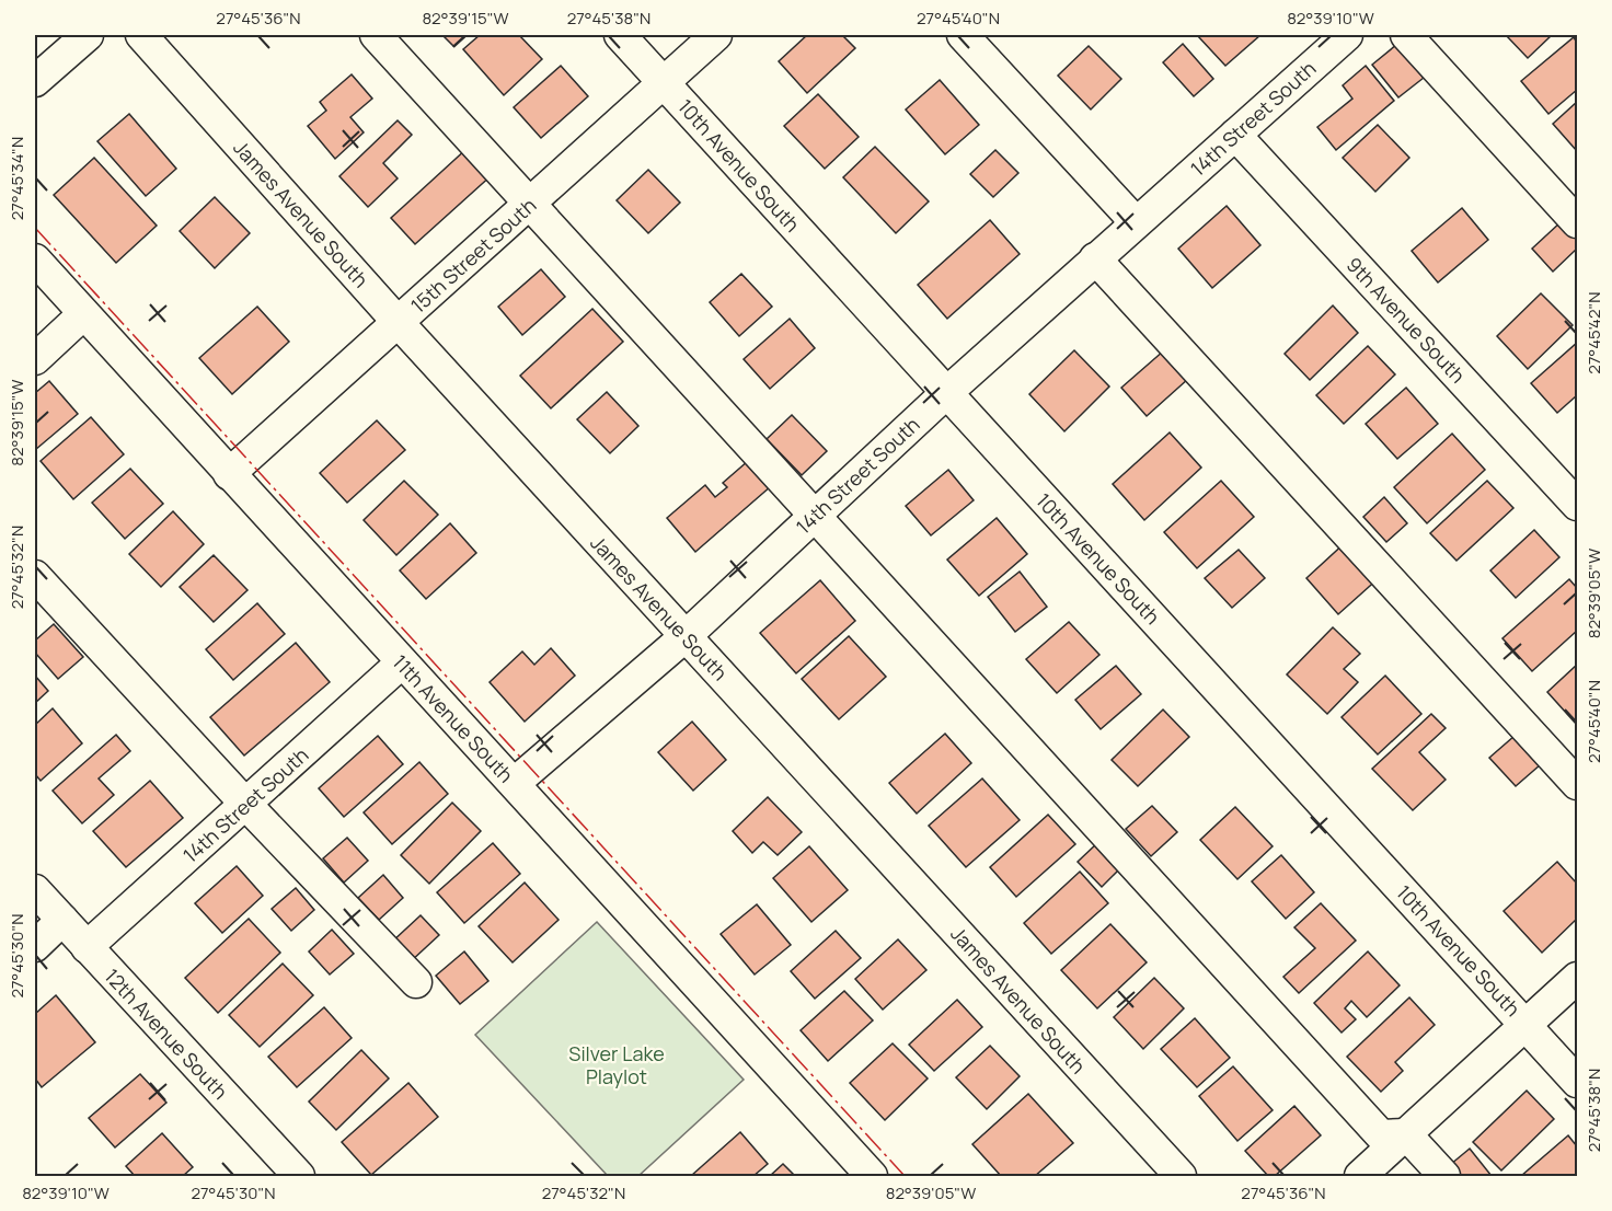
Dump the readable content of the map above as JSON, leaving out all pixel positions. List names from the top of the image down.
{
  "streets": {
    "street": [
      "14th Street South",
      "10th Avenue South",
      "James Avenue South",
      "15th Street South",
      "9th Avenue South",
      "11th Avenue South",
      "12th Avenue South"
    ]
  },
  "crossings": [
    ["14th Street South", "10th Avenue South"],
    ["14th Street South", "James Avenue South"],
    ["14th Street South", "9th Avenue South"],
    ["14th Street South", "11th Avenue South"],
    ["14th Street South", "12th Avenue South"],
    ["10th Avenue South", "15th Street South"],
    ["James Avenue South", "15th Street South"],
    ["15th Street South", "11th Avenue South"]
  ],
  "parks": ["Silver Lake Playlot"],
  "coordinates": [
    "27°45'36\"N",
    "82°39'15\"W",
    "27°45'38\"N",
    "27°45'40\"N",
    "82°39'10\"W",
    "27°45'34\"N",
    "27°45'42\"N",
    "27°45'32\"N",
    "82°39'05\"W",
    "27°45'30\"N"
  ]
}
